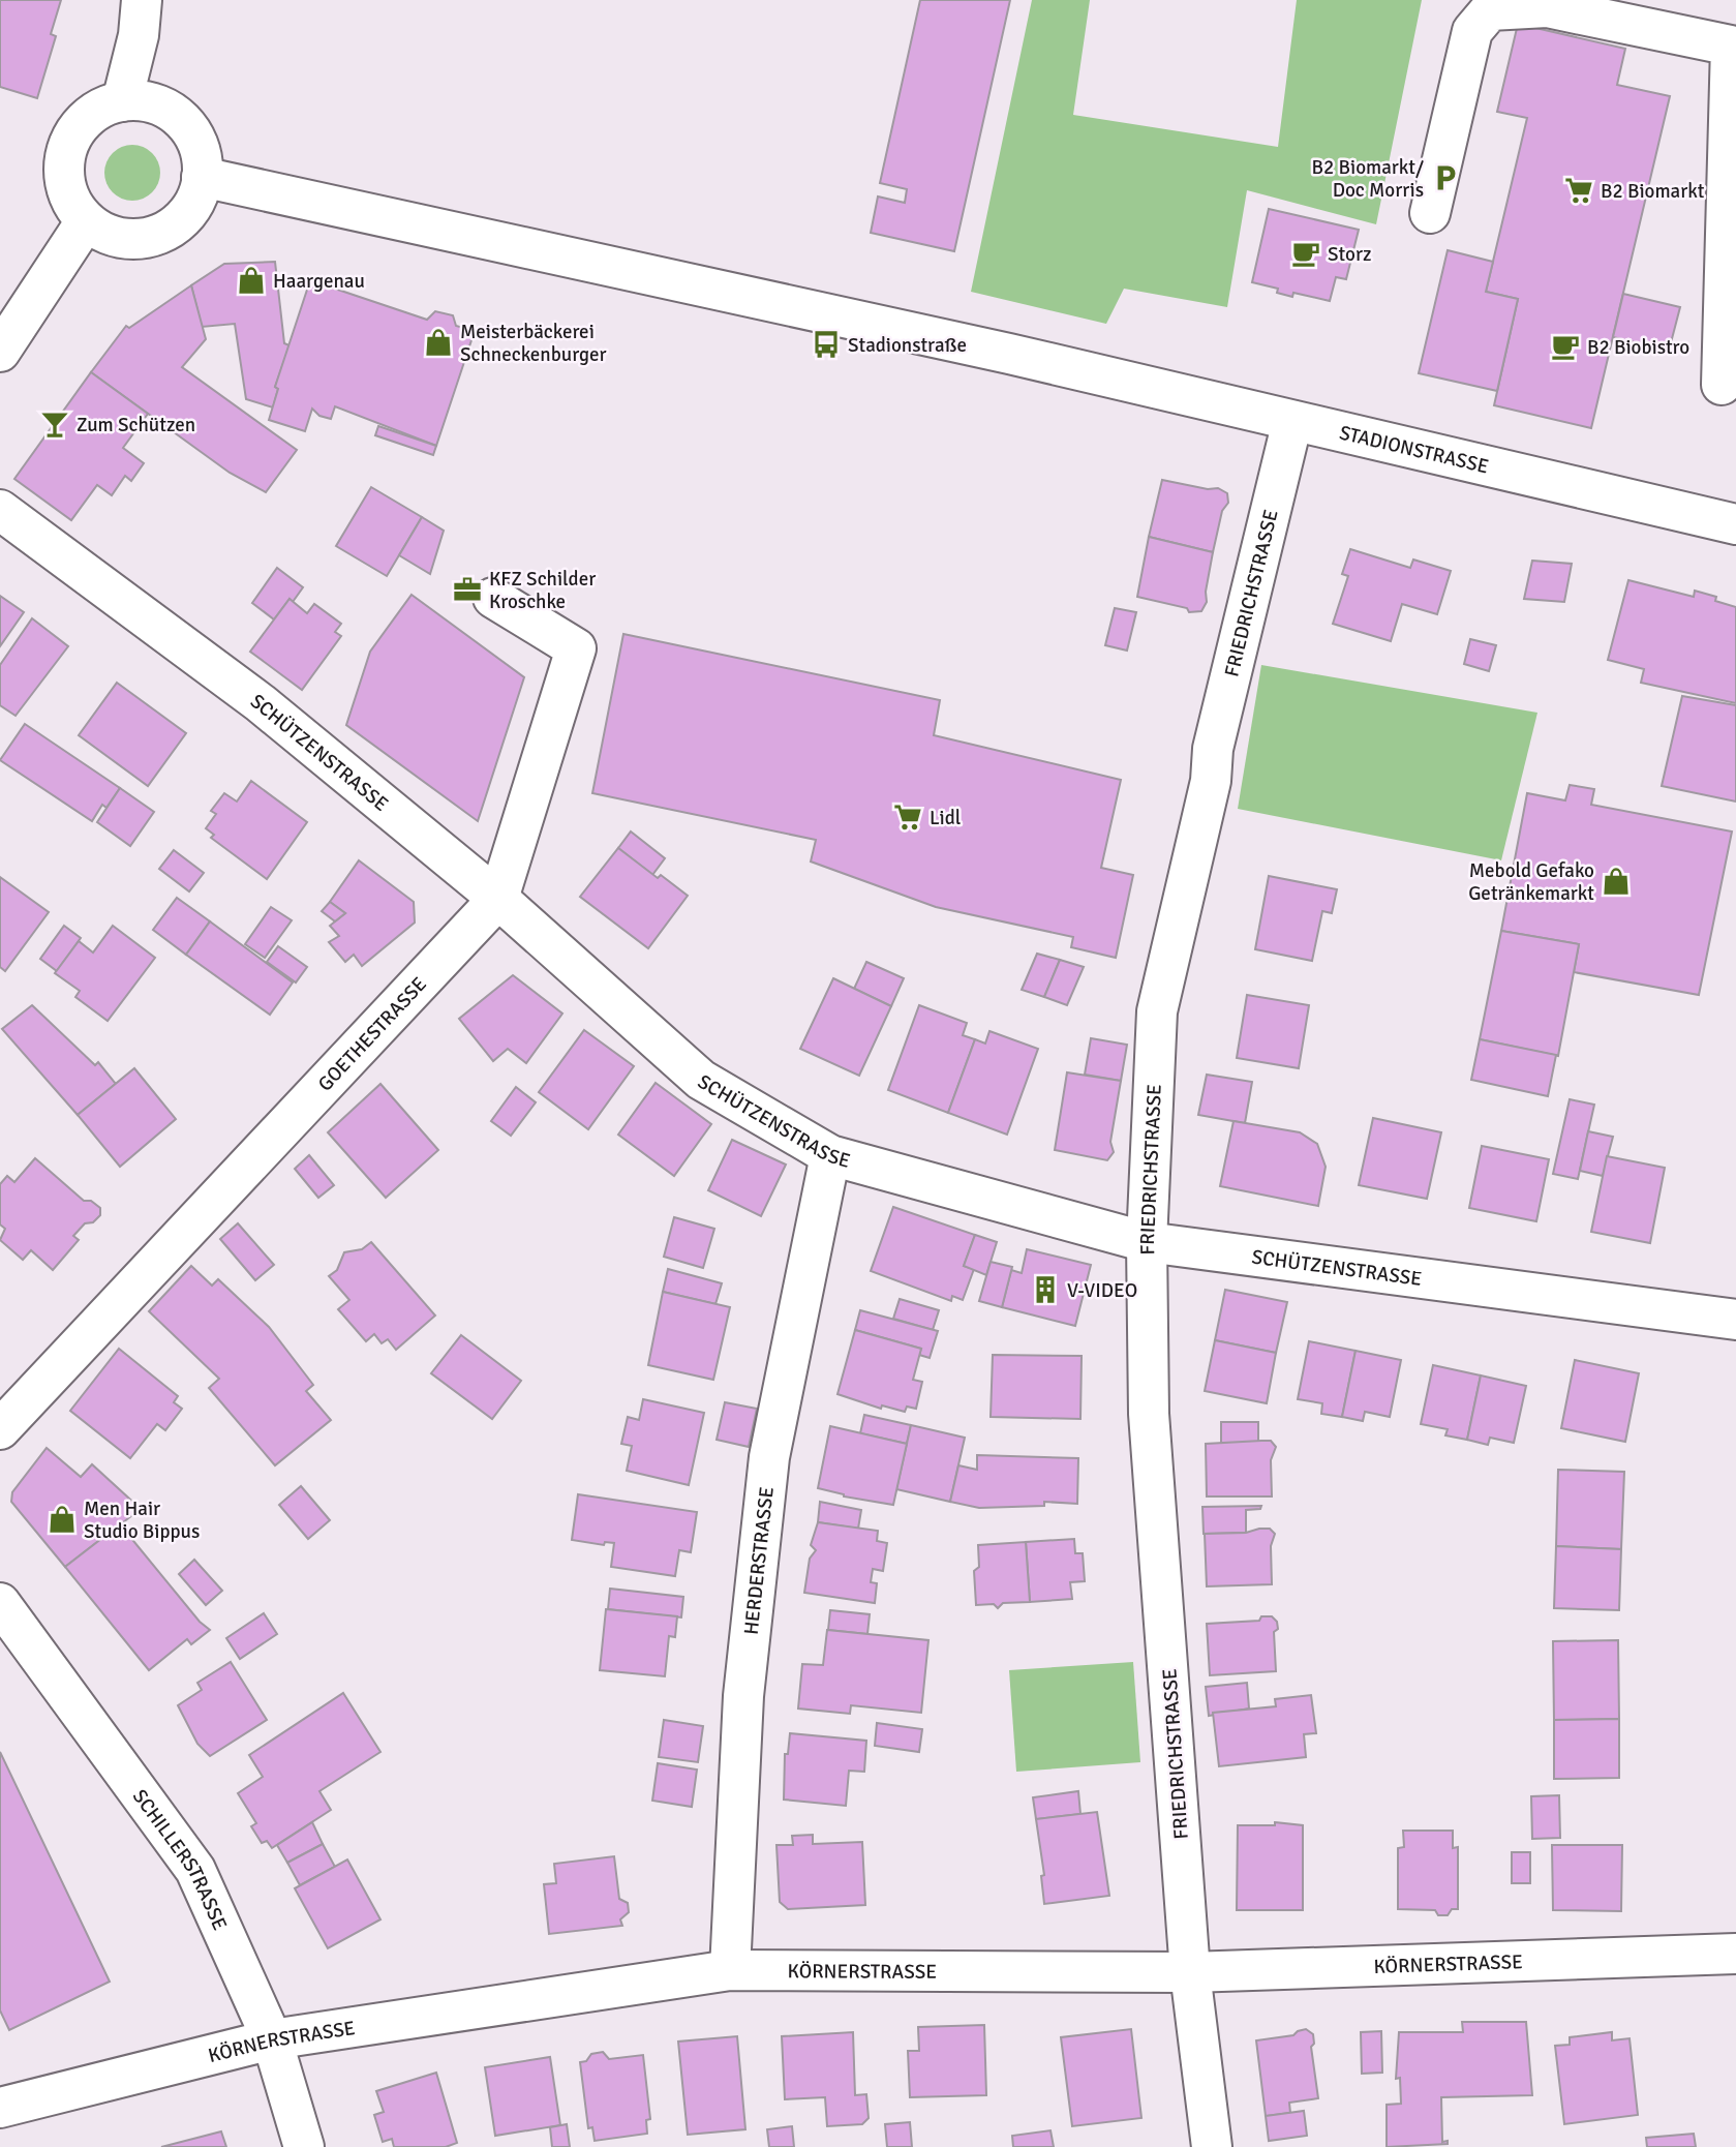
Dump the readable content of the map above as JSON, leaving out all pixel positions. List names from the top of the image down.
{
  "streets": {
    "street": [
      "STADIONSTRASSE",
      "FRIEDRICHSTRASSE",
      "SCHÜTZENSTRASSE",
      "GOETHESTRASSE",
      "HERDERSTRASSE",
      "SCHILLERSTRASSE",
      "KÖRNERSTRASSE"
    ]
  },
  "crossings": [
    ["STADIONSTRASSE", "FRIEDRICHSTRASSE"],
    ["FRIEDRICHSTRASSE", "SCHÜTZENSTRASSE"],
    ["FRIEDRICHSTRASSE", "KÖRNERSTRASSE"],
    ["SCHÜTZENSTRASSE", "GOETHESTRASSE"],
    ["SCHÜTZENSTRASSE", "HERDERSTRASSE"],
    ["HERDERSTRASSE", "KÖRNERSTRASSE"],
    ["SCHILLERSTRASSE", "KÖRNERSTRASSE"]
  ],
  "places": {
    "parking": ["B2 Biomarkt/ Doc Morris"],
    "supermarket": ["B2 Biomarkt", "Lidl"],
    "cafe": ["Storz", "B2 Biobistro"],
    "shop": [
      "Haargenau",
      "Meisterbäckerei Schneckenburger",
      "Mebold Gefako Getränkemarkt",
      "Men Hair Studio Bippus"
    ],
    "bus stop": ["Stadionstraße"],
    "bar": ["Zum Schützen"],
    "office": ["KFZ Schilder Kroschke"],
    "building": ["V-VIDEO"]
  }
}
